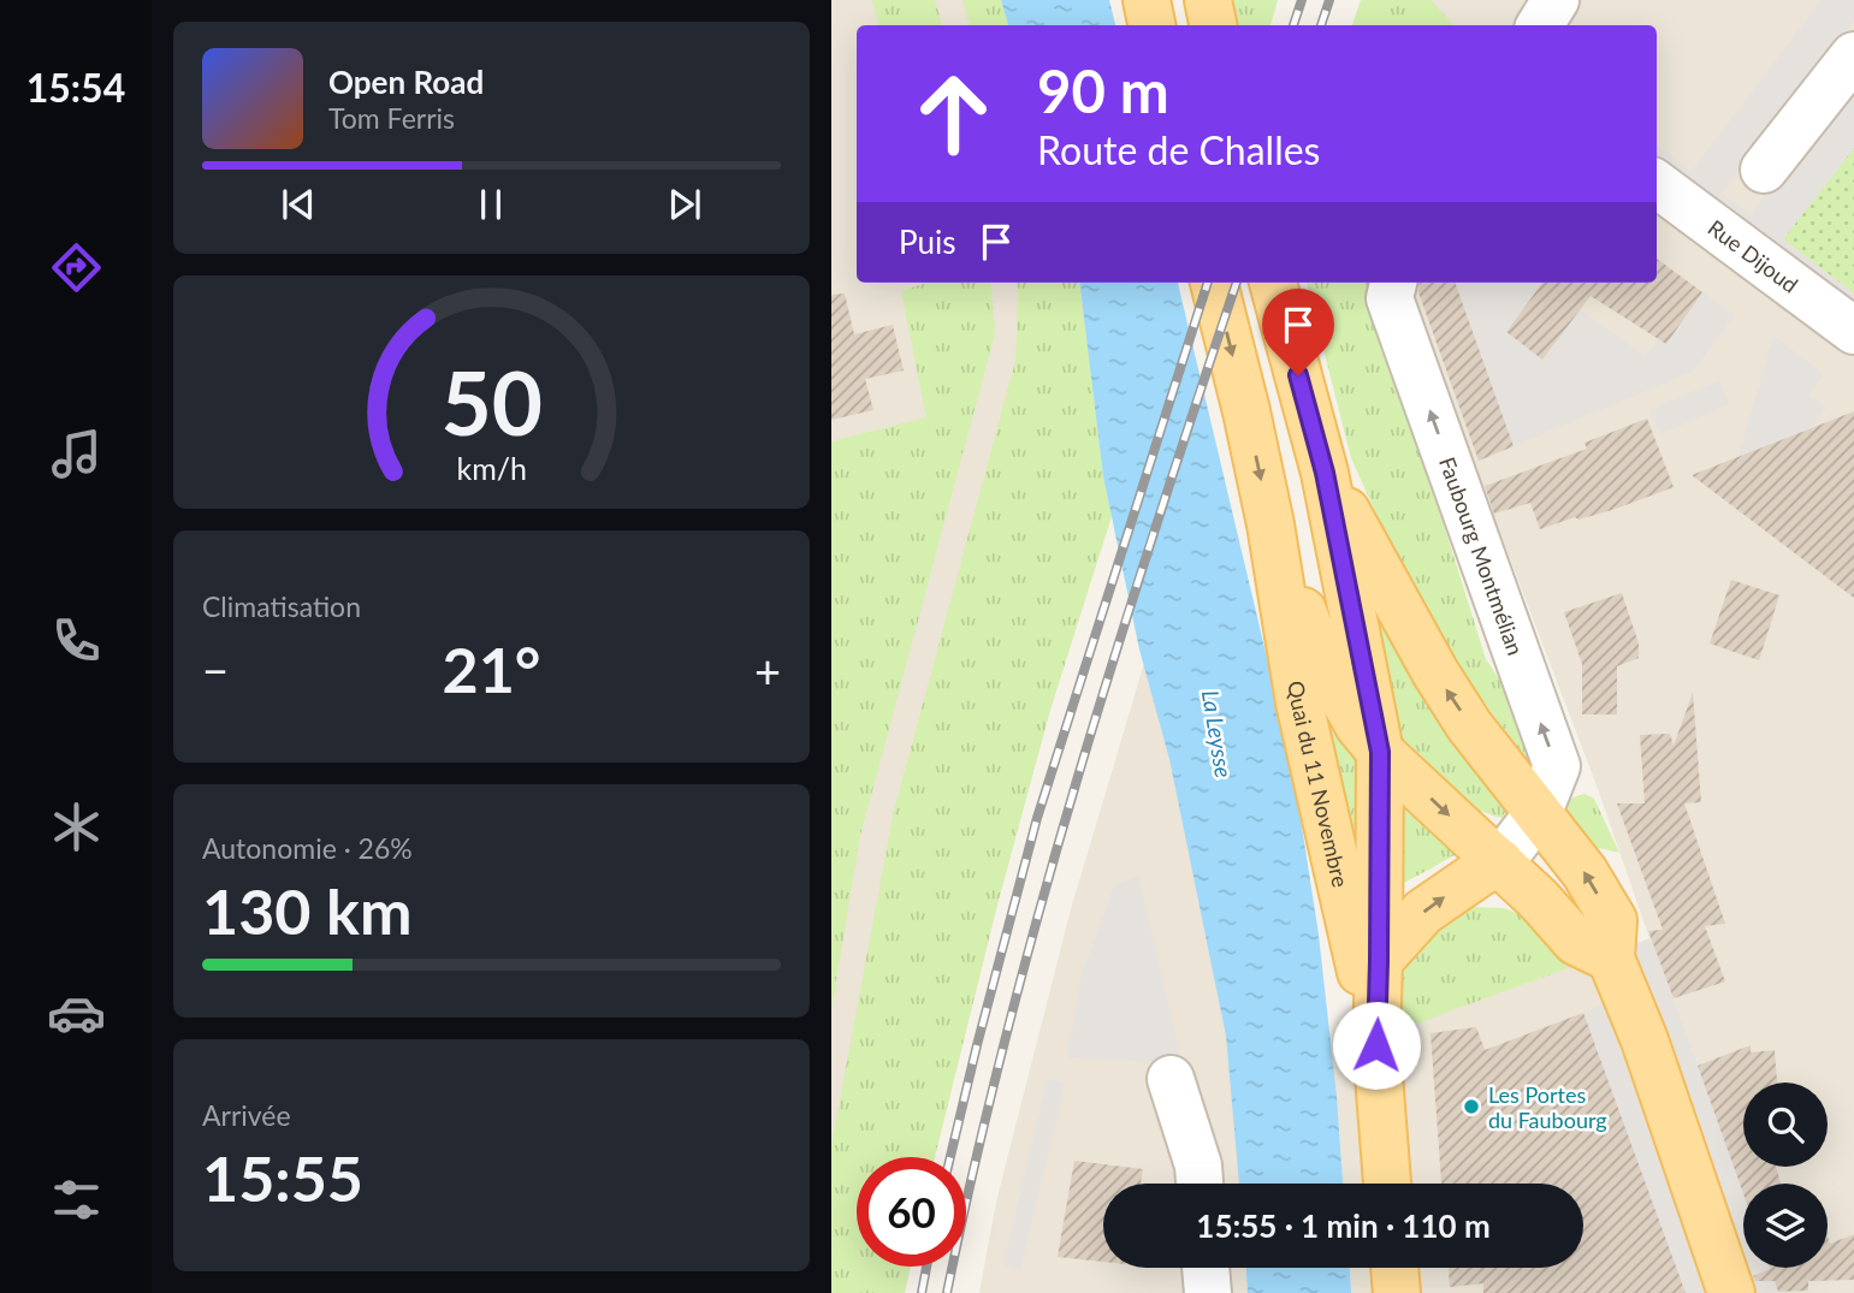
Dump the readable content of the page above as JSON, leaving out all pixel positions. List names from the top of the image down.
{
  "streets": {
    "main road": ["Faubourg Montmélian", "Quai du 11 Novembre"],
    "street": ["Rue Dijoud"]
  },
  "crossings": [
    ["Faubourg Montmélian", "Quai du 11 Novembre"]
  ],
  "one_way": ["Faubourg Montmélian"],
  "water": ["La Leysse"],
  "places": ["Les Portes du Faubourg"],
  "page": {
    "tabs": "15:54",
    "turn": ["90 m", "Route de Challes"],
    "song": ["Open Road", "Tom Ferris"],
    "then": "Puis",
    "tile": [
      "Climatisation",
      ["Autonomie · 26%", "130 km"],
      ["Arrivée", "15:55"]
    ],
    "heat": ["−", "21°", "+"],
    "limit": "60",
    "trip": "15:55 · 1 min · 110 m",
    "gauge": ["50", "km/h"]
  }
}
